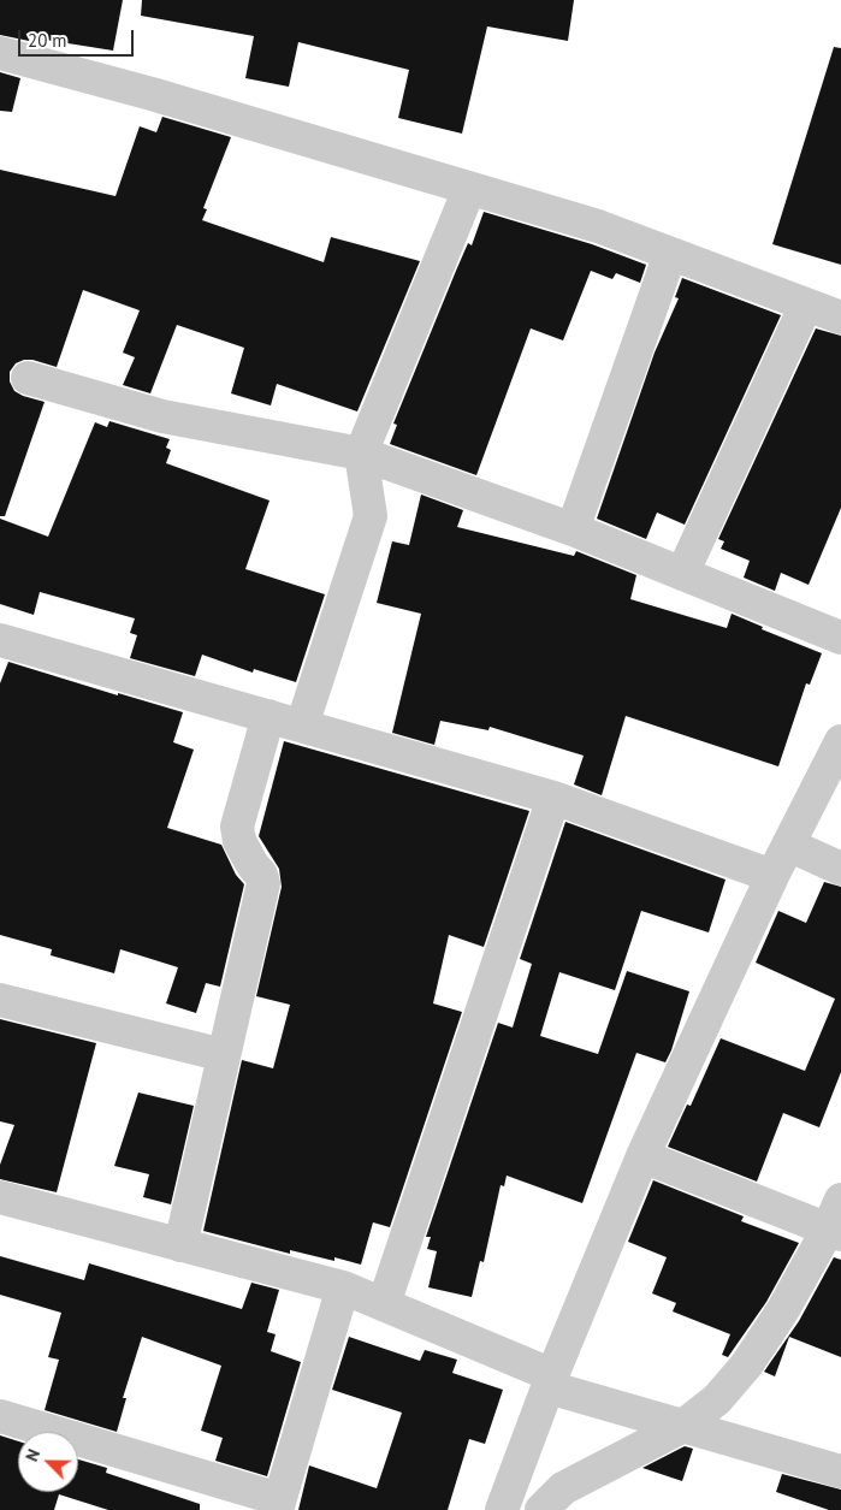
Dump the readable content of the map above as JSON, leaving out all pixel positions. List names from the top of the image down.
{
  "scale_bar": "20 m",
  "north": "top left"
}
